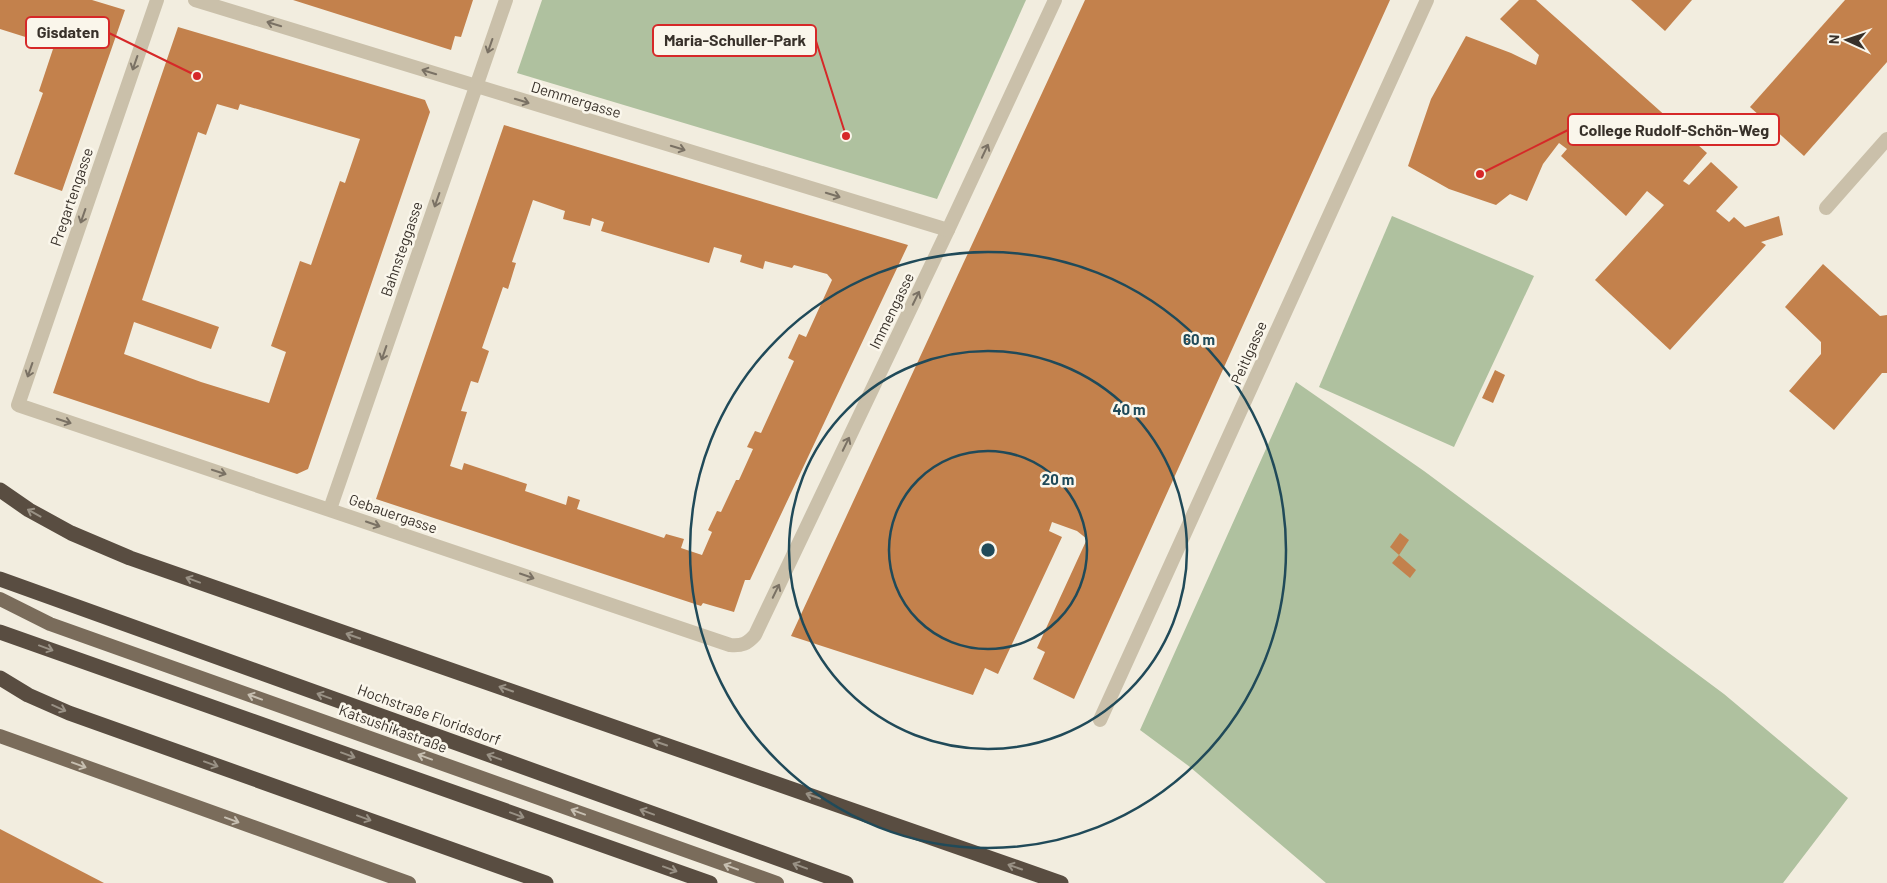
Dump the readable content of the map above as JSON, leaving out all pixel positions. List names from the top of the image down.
{
  "streets": {
    "highway": ["Hochstraße Floridsdorf"],
    "main road": ["Katsushikastraße"],
    "street": [
      "Demmergasse",
      "Pregartengasse",
      "Bahnsteggasse",
      "Immengasse",
      "Peitlgasse",
      "Gebauergasse"
    ]
  },
  "crossings": [
    ["Demmergasse", "Bahnsteggasse"],
    ["Demmergasse", "Immengasse"],
    ["Pregartengasse", "Gebauergasse"],
    ["Bahnsteggasse", "Gebauergasse"],
    ["Immengasse", "Gebauergasse"]
  ],
  "one_way": [
    "Pregartengasse",
    "Bahnsteggasse",
    "Immengasse",
    "Gebauergasse"
  ],
  "places": ["Gisdaten", "Maria-Schuller-Park", "College Rudolf-Schön-Weg"],
  "north": "left",
  "rings": ["60 m", "40 m", "20 m"]
}
